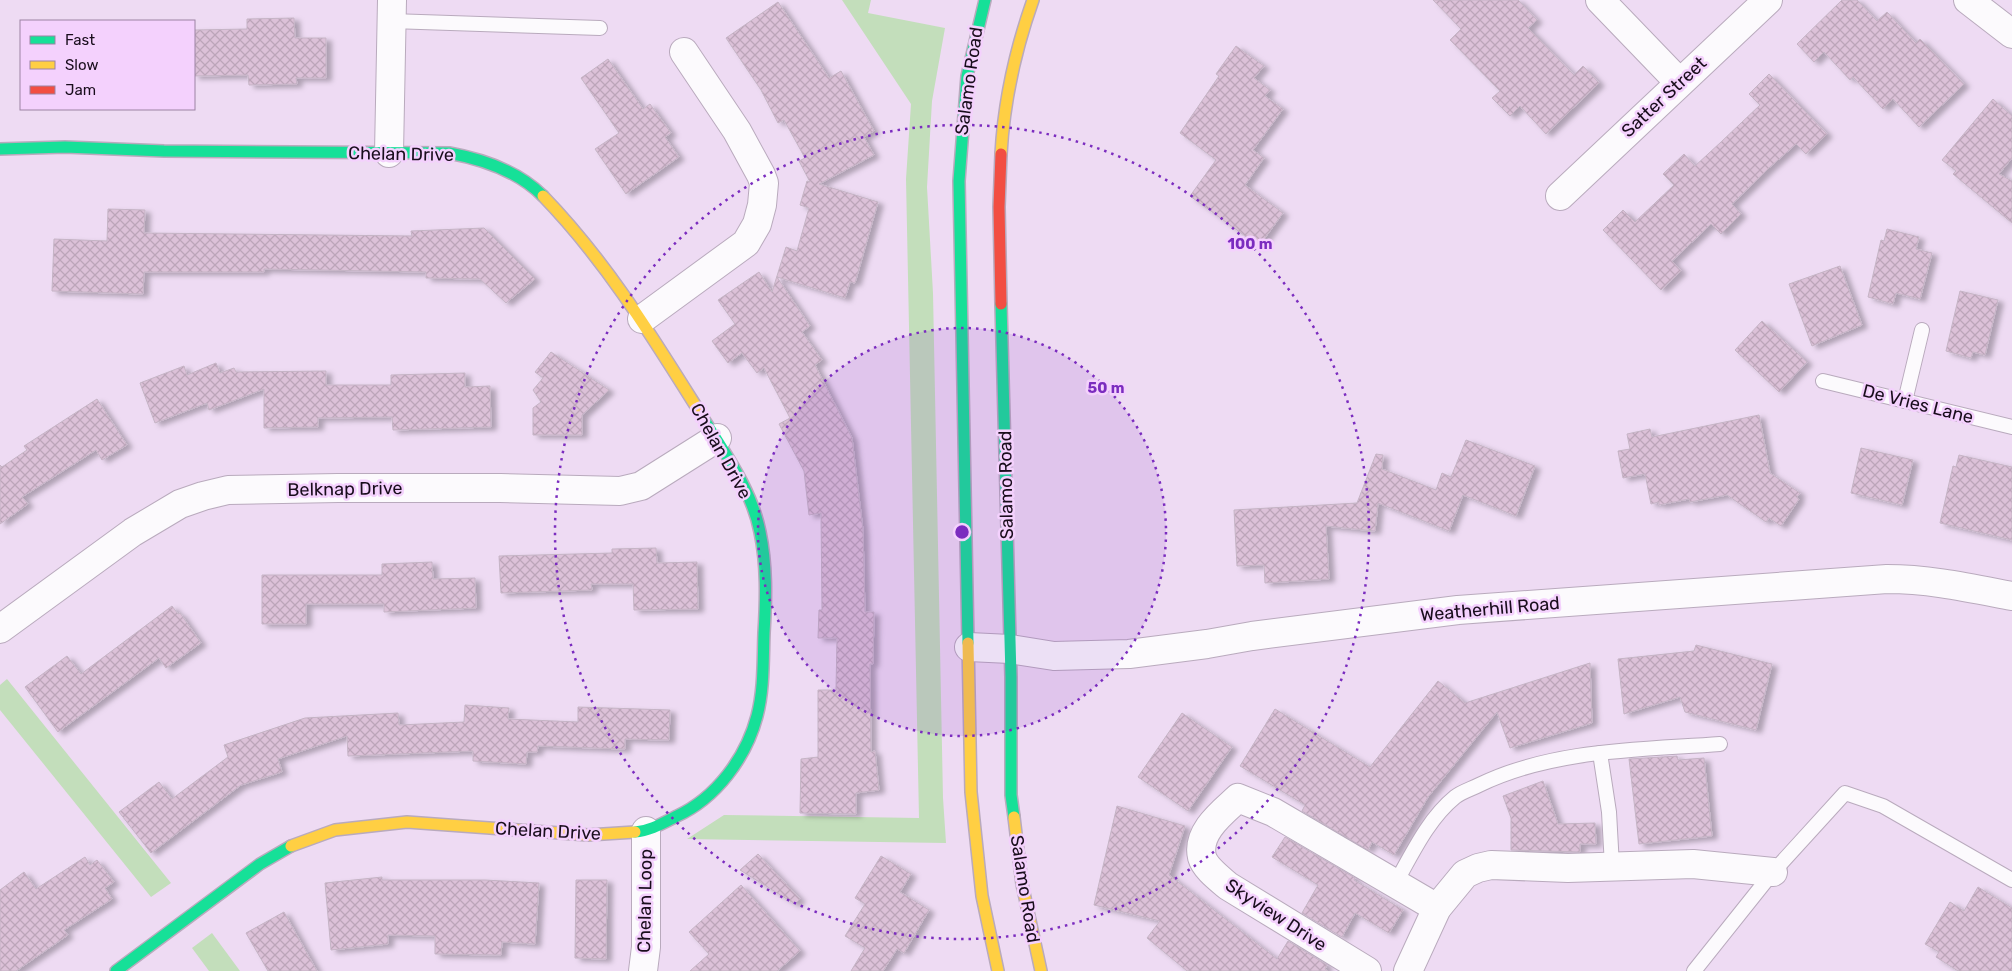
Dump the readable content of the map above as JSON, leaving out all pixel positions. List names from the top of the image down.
{
  "streets": {
    "main road": ["Salamo Road", "Chelan Drive"],
    "street": [
      "Satter Street",
      "Belknap Drive",
      "Weatherhill Road",
      "Chelan Loop",
      "Skyview Drive"
    ],
    "lane": ["De Vries Lane"]
  },
  "crossings": [
    ["Salamo Road", "Weatherhill Road"],
    ["Chelan Drive", "Belknap Drive"],
    ["Chelan Drive", "Chelan Loop"]
  ],
  "legend": ["Fast", "Slow", "Jam"],
  "rings": ["100 m", "50 m"]
}
